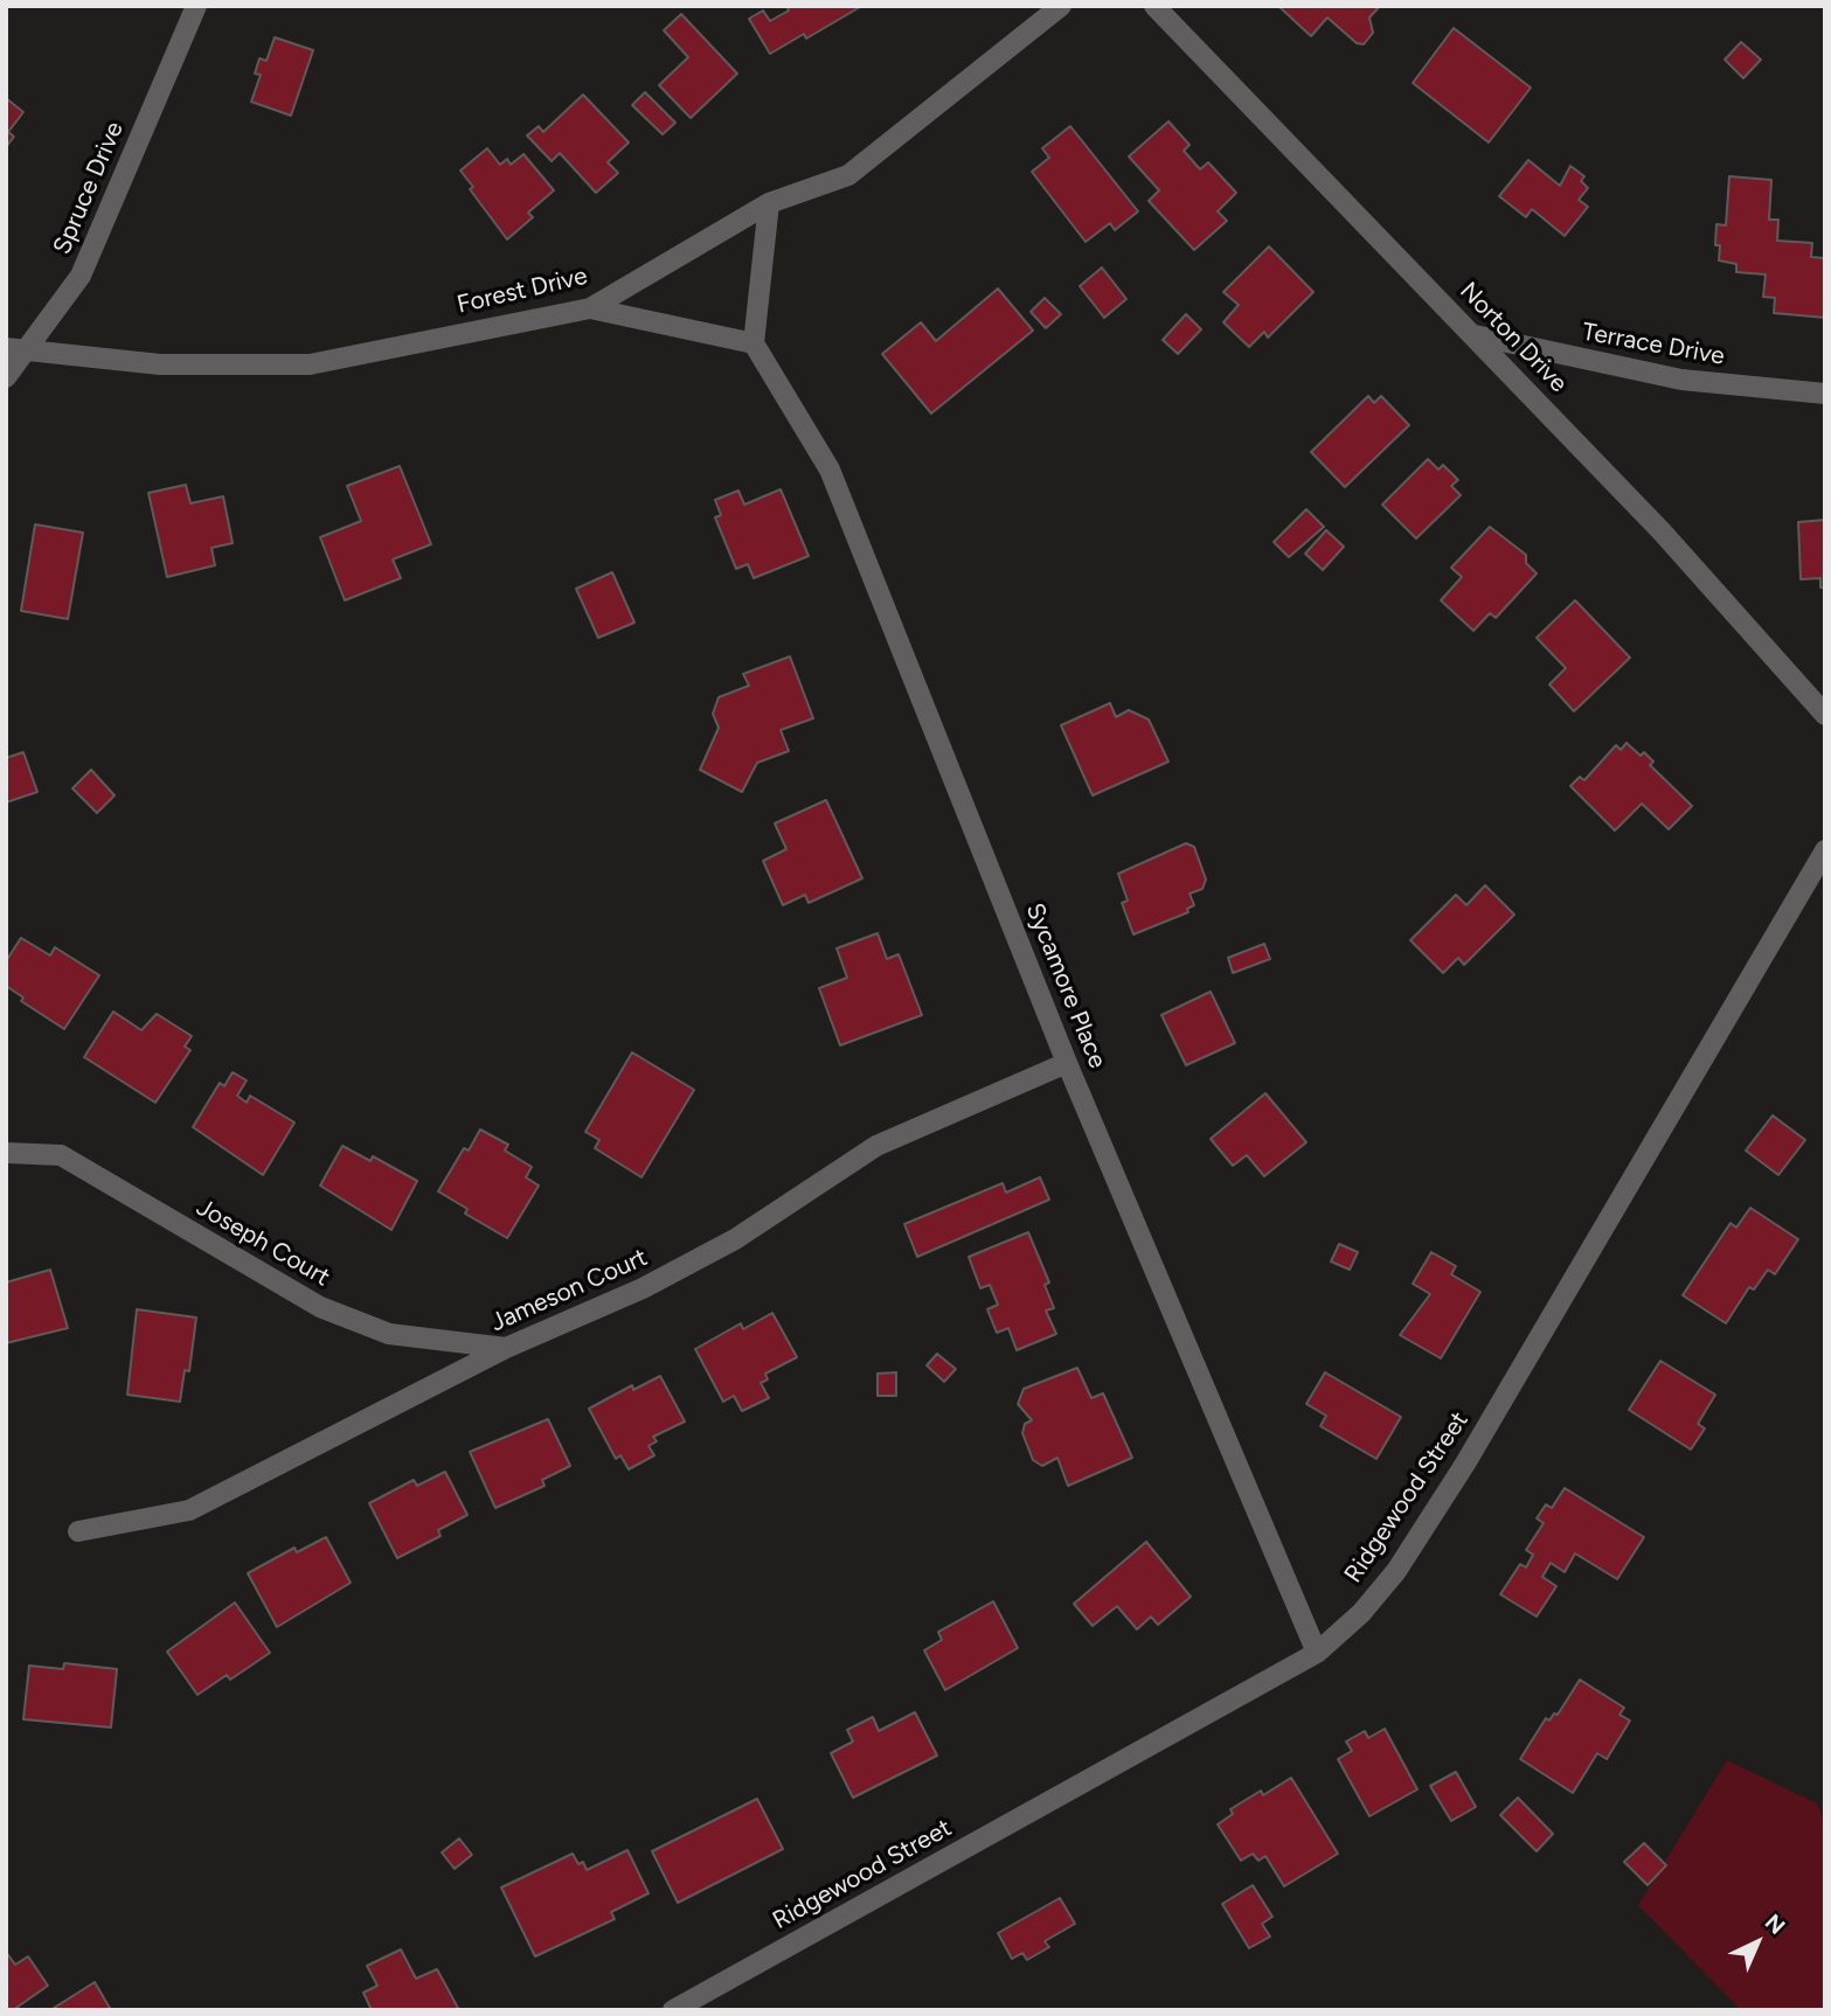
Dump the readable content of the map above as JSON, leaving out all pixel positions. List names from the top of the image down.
{
  "streets": {
    "street": [
      "Spruce Drive",
      "Forest Drive",
      "Norton Drive",
      "Terrace Drive",
      "Sycamore Place",
      "Joseph Court",
      "Jameson Court",
      "Ridgewood Street"
    ]
  },
  "crossings": [
    ["Spruce Drive", "Forest Drive"],
    ["Norton Drive", "Terrace Drive"],
    ["Sycamore Place", "Jameson Court"],
    ["Sycamore Place", "Ridgewood Street"],
    ["Joseph Court", "Jameson Court"]
  ],
  "north": "top right"
}
